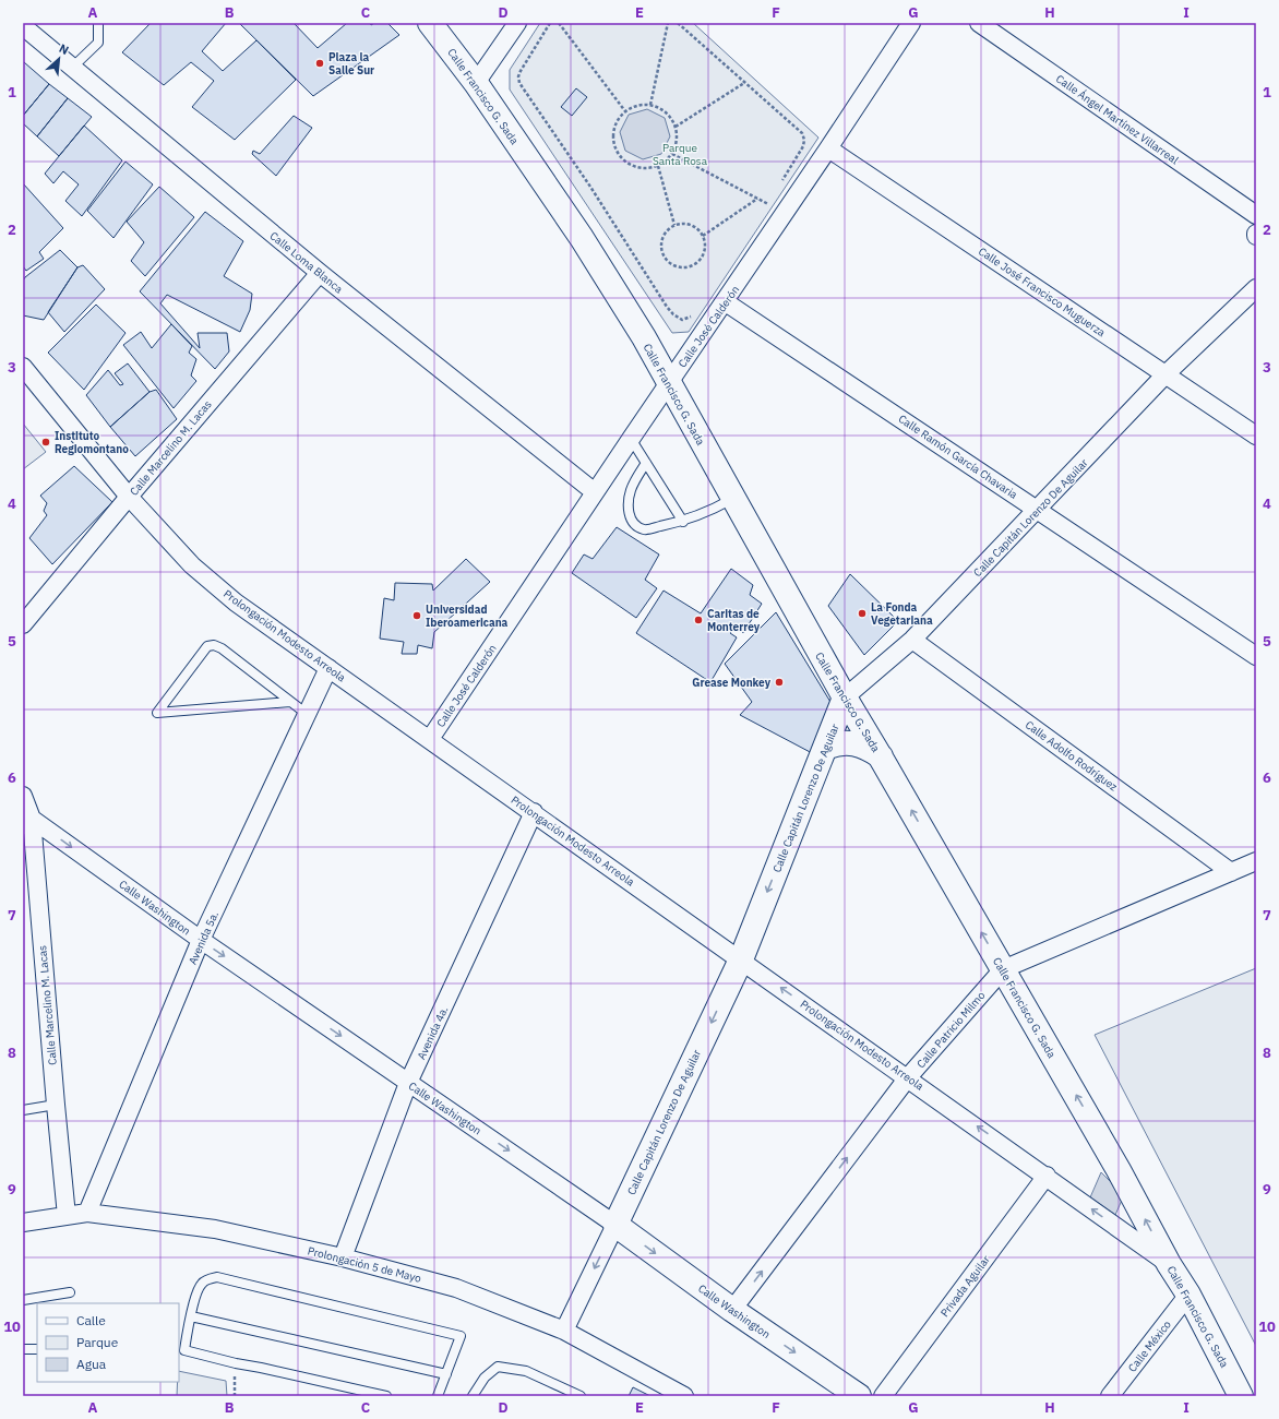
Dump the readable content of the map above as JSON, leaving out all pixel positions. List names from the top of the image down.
{
  "streets": {
    "street": [
      "Calle Francisco G. Sada",
      "Calle Ángel Martínez Villarreal",
      "Calle Loma Blanca",
      "Calle José Francisco Muguerza",
      "Calle José Calderón",
      "Calle Marcelino M. Lacas",
      "Calle Ramón García Chavaria",
      "Calle Capitán Lorenzo De Aguilar",
      "Prolongación Modesto Arreola",
      "Calle Adolfo Rodríguez",
      "Calle Washington",
      "Avenida 5a.",
      "Calle Patricio Milmo",
      "Avenida 4a.",
      "Prolongación 5 de Mayo",
      "Privada Aguilar",
      "Calle México"
    ]
  },
  "crossings": [
    ["Calle Francisco G. Sada", "Calle José Calderón"],
    ["Calle Francisco G. Sada", "Calle Capitán Lorenzo De Aguilar"],
    ["Calle Francisco G. Sada", "Prolongación Modesto Arreola"],
    ["Calle Francisco G. Sada", "Calle Patricio Milmo"],
    ["Calle Francisco G. Sada", "Calle México"],
    ["Calle Loma Blanca", "Calle José Calderón"],
    ["Calle Loma Blanca", "Calle Marcelino M. Lacas"],
    ["Calle José Francisco Muguerza", "Calle José Calderón"],
    ["Calle José Francisco Muguerza", "Calle Capitán Lorenzo De Aguilar"],
    ["Calle José Calderón", "Calle Ramón García Chavaria"],
    ["Calle José Calderón", "Prolongación Modesto Arreola"],
    ["Calle Marcelino M. Lacas", "Prolongación Modesto Arreola"],
    ["Calle Marcelino M. Lacas", "Calle Washington"],
    ["Calle Marcelino M. Lacas", "Prolongación 5 de Mayo"],
    ["Calle Ramón García Chavaria", "Calle Capitán Lorenzo De Aguilar"],
    ["Calle Capitán Lorenzo De Aguilar", "Prolongación Modesto Arreola"],
    ["Calle Capitán Lorenzo De Aguilar", "Calle Adolfo Rodríguez"],
    ["Calle Capitán Lorenzo De Aguilar", "Calle Washington"],
    ["Calle Capitán Lorenzo De Aguilar", "Prolongación 5 de Mayo"],
    ["Prolongación Modesto Arreola", "Avenida 5a."],
    ["Prolongación Modesto Arreola", "Calle Patricio Milmo"],
    ["Prolongación Modesto Arreola", "Avenida 4a."],
    ["Prolongación Modesto Arreola", "Privada Aguilar"],
    ["Calle Adolfo Rodríguez", "Calle Patricio Milmo"],
    ["Calle Washington", "Avenida 5a."],
    ["Calle Washington", "Calle Patricio Milmo"],
    ["Calle Washington", "Avenida 4a."],
    ["Avenida 5a.", "Prolongación 5 de Mayo"],
    ["Avenida 4a.", "Prolongación 5 de Mayo"]
  ],
  "one_way": [
    "Calle Francisco G. Sada",
    "Calle Capitán Lorenzo De Aguilar",
    "Prolongación Modesto Arreola",
    "Calle Washington",
    "Calle Patricio Milmo"
  ],
  "parks": ["Parque Santa Rosa"],
  "places": [
    "Plaza la Salle Sur",
    "Instituto Regiomontano",
    "La Fonda Vegetariana",
    "Universidad Iberoamericana",
    "Caritas de Monterrey",
    "Grease Monkey"
  ],
  "legend": ["Calle", "Parque", "Agua"],
  "north": "top right",
  "grid": {
    "columns": [
      "A",
      "B",
      "C",
      "D",
      "E",
      "F",
      "G",
      "H",
      "I"
    ],
    "rows": [
      "1",
      "2",
      "3",
      "4",
      "5",
      "6",
      "7",
      "8",
      "9",
      "10"
    ]
  }
}
